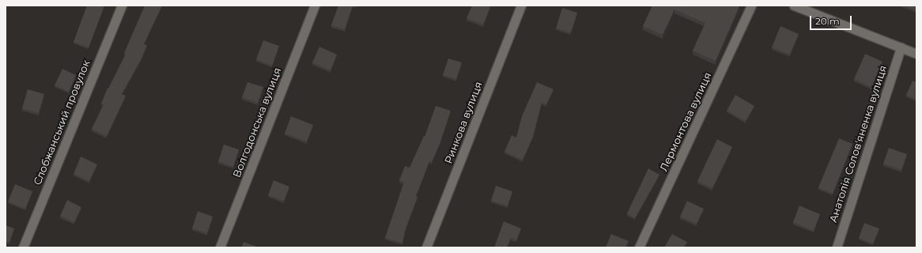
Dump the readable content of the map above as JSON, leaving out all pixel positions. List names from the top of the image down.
{
  "streets": {
    "street": [
      "Лермонтова вулиця",
      "Слобжанський провулок",
      "Волгодонська вулиця",
      "Ринкова вулиця",
      "Анатолія Солов'яненка вулиця"
    ]
  },
  "scale_bar": "20 m"
}
